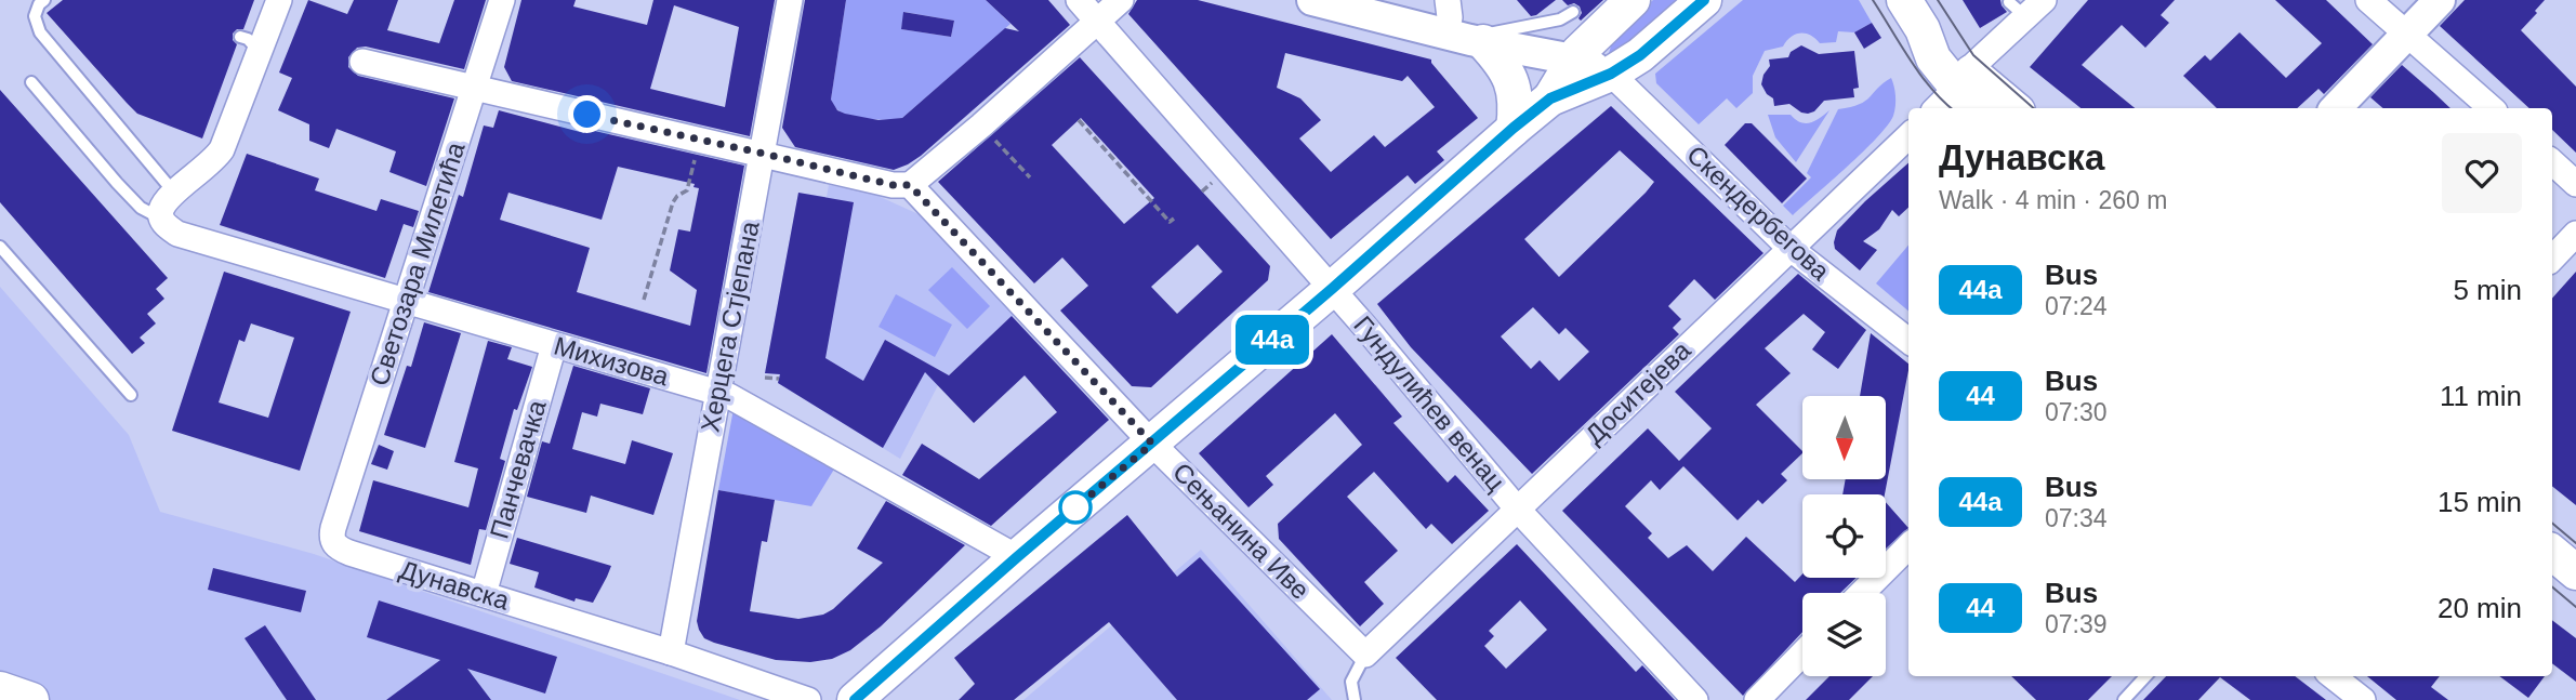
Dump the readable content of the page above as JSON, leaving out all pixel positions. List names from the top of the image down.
{
  "streets": {
    "street": [
      "Скендербегова",
      "Светозара Милетића",
      "Херцега Стјепана",
      "Михизова",
      "Доситејева",
      "Гундулићев венац",
      "Панчевачка",
      "Сењанина Иве",
      "Дунавска"
    ]
  },
  "crossings": [
    ["Скендербегова", "Доситејева"],
    ["Светозара Милетића", "Михизова"],
    ["Светозара Милетића", "Дунавска"],
    ["Херцега Стјепана", "Михизова"],
    ["Херцега Стјепана", "Дунавска"],
    ["Михизова", "Панчевачка"],
    ["Доситејева", "Гундулићев венац"],
    ["Доситејева", "Сењанина Иве"],
    ["Панчевачка", "Дунавска"]
  ],
  "lines": ["bus line 44a"],
  "north": "bottom",
  "page": {
    "on_map": "44a",
    "heading": ["Дунавска", "Walk · 4 min · 260 m"],
    "list": [
      {
        "mark": "44a",
        "name": "Bus",
        "note": "07:24",
        "value": "5 min"
      },
      {
        "mark": "44",
        "name": "Bus",
        "note": "07:30",
        "value": "11 min"
      },
      {
        "mark": "44a",
        "name": "Bus",
        "note": "07:34",
        "value": "15 min"
      },
      {
        "mark": "44",
        "name": "Bus",
        "note": "07:39",
        "value": "20 min"
      }
    ]
  }
}
